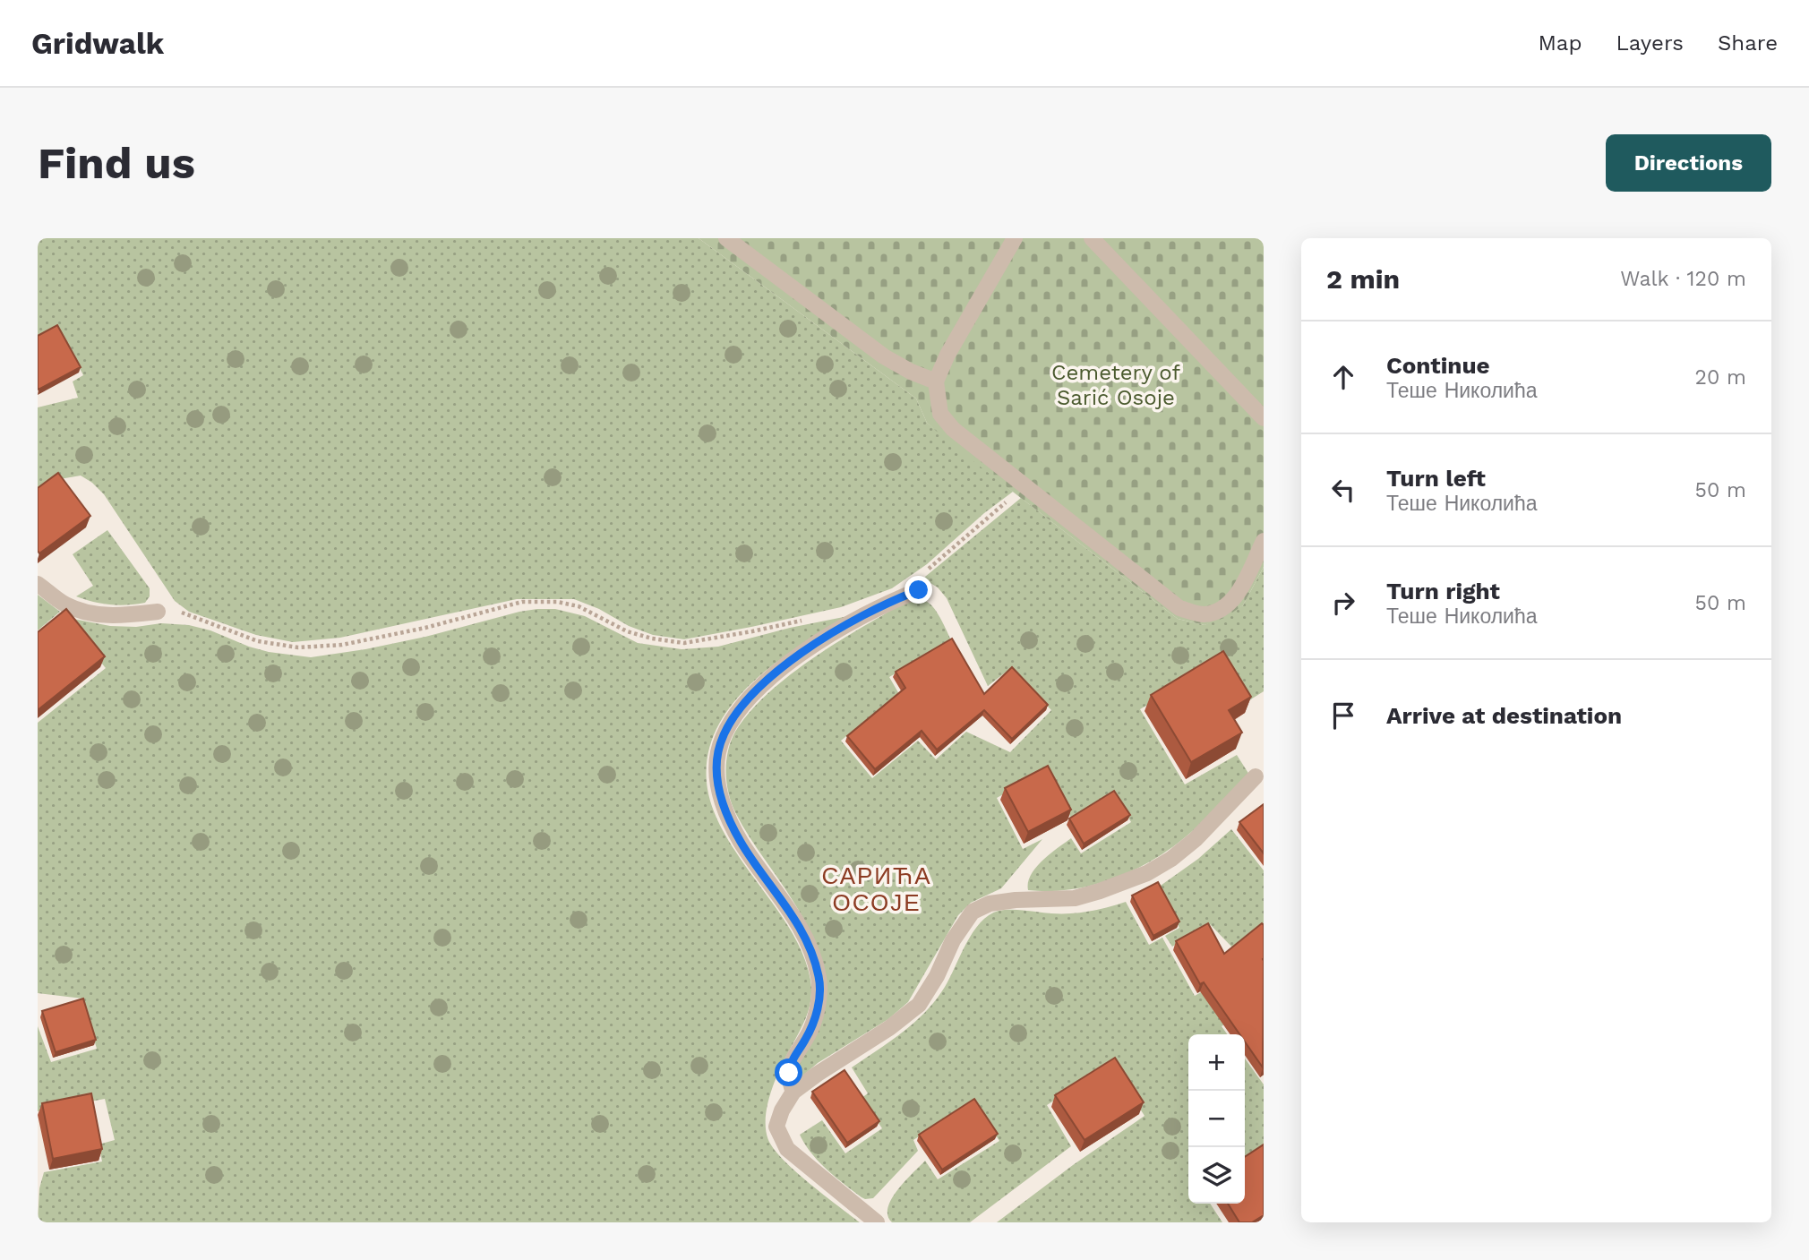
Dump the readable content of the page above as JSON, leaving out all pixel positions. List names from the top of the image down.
{
  "districts": ["САРИЋА ОСОЈЕ"],
  "parks": ["Cemetery of Sarić Osoje"],
  "page": {
    "header": "Gridwalk",
    "nav": ["Map", "Layers", "Share"],
    "buttons": "Directions",
    "title": "Find us",
    "heading": ["2 min", "Walk · 120 m"],
    "list": [
      ["Continue", "Теше Николића", "20 m"],
      ["Turn left", "Теше Николића", "50 m"],
      ["Turn right", "Теше Николића", "50 m"],
      "Arrive at destination"
    ],
    "map_buttons": ["+", "−"]
  }
}
